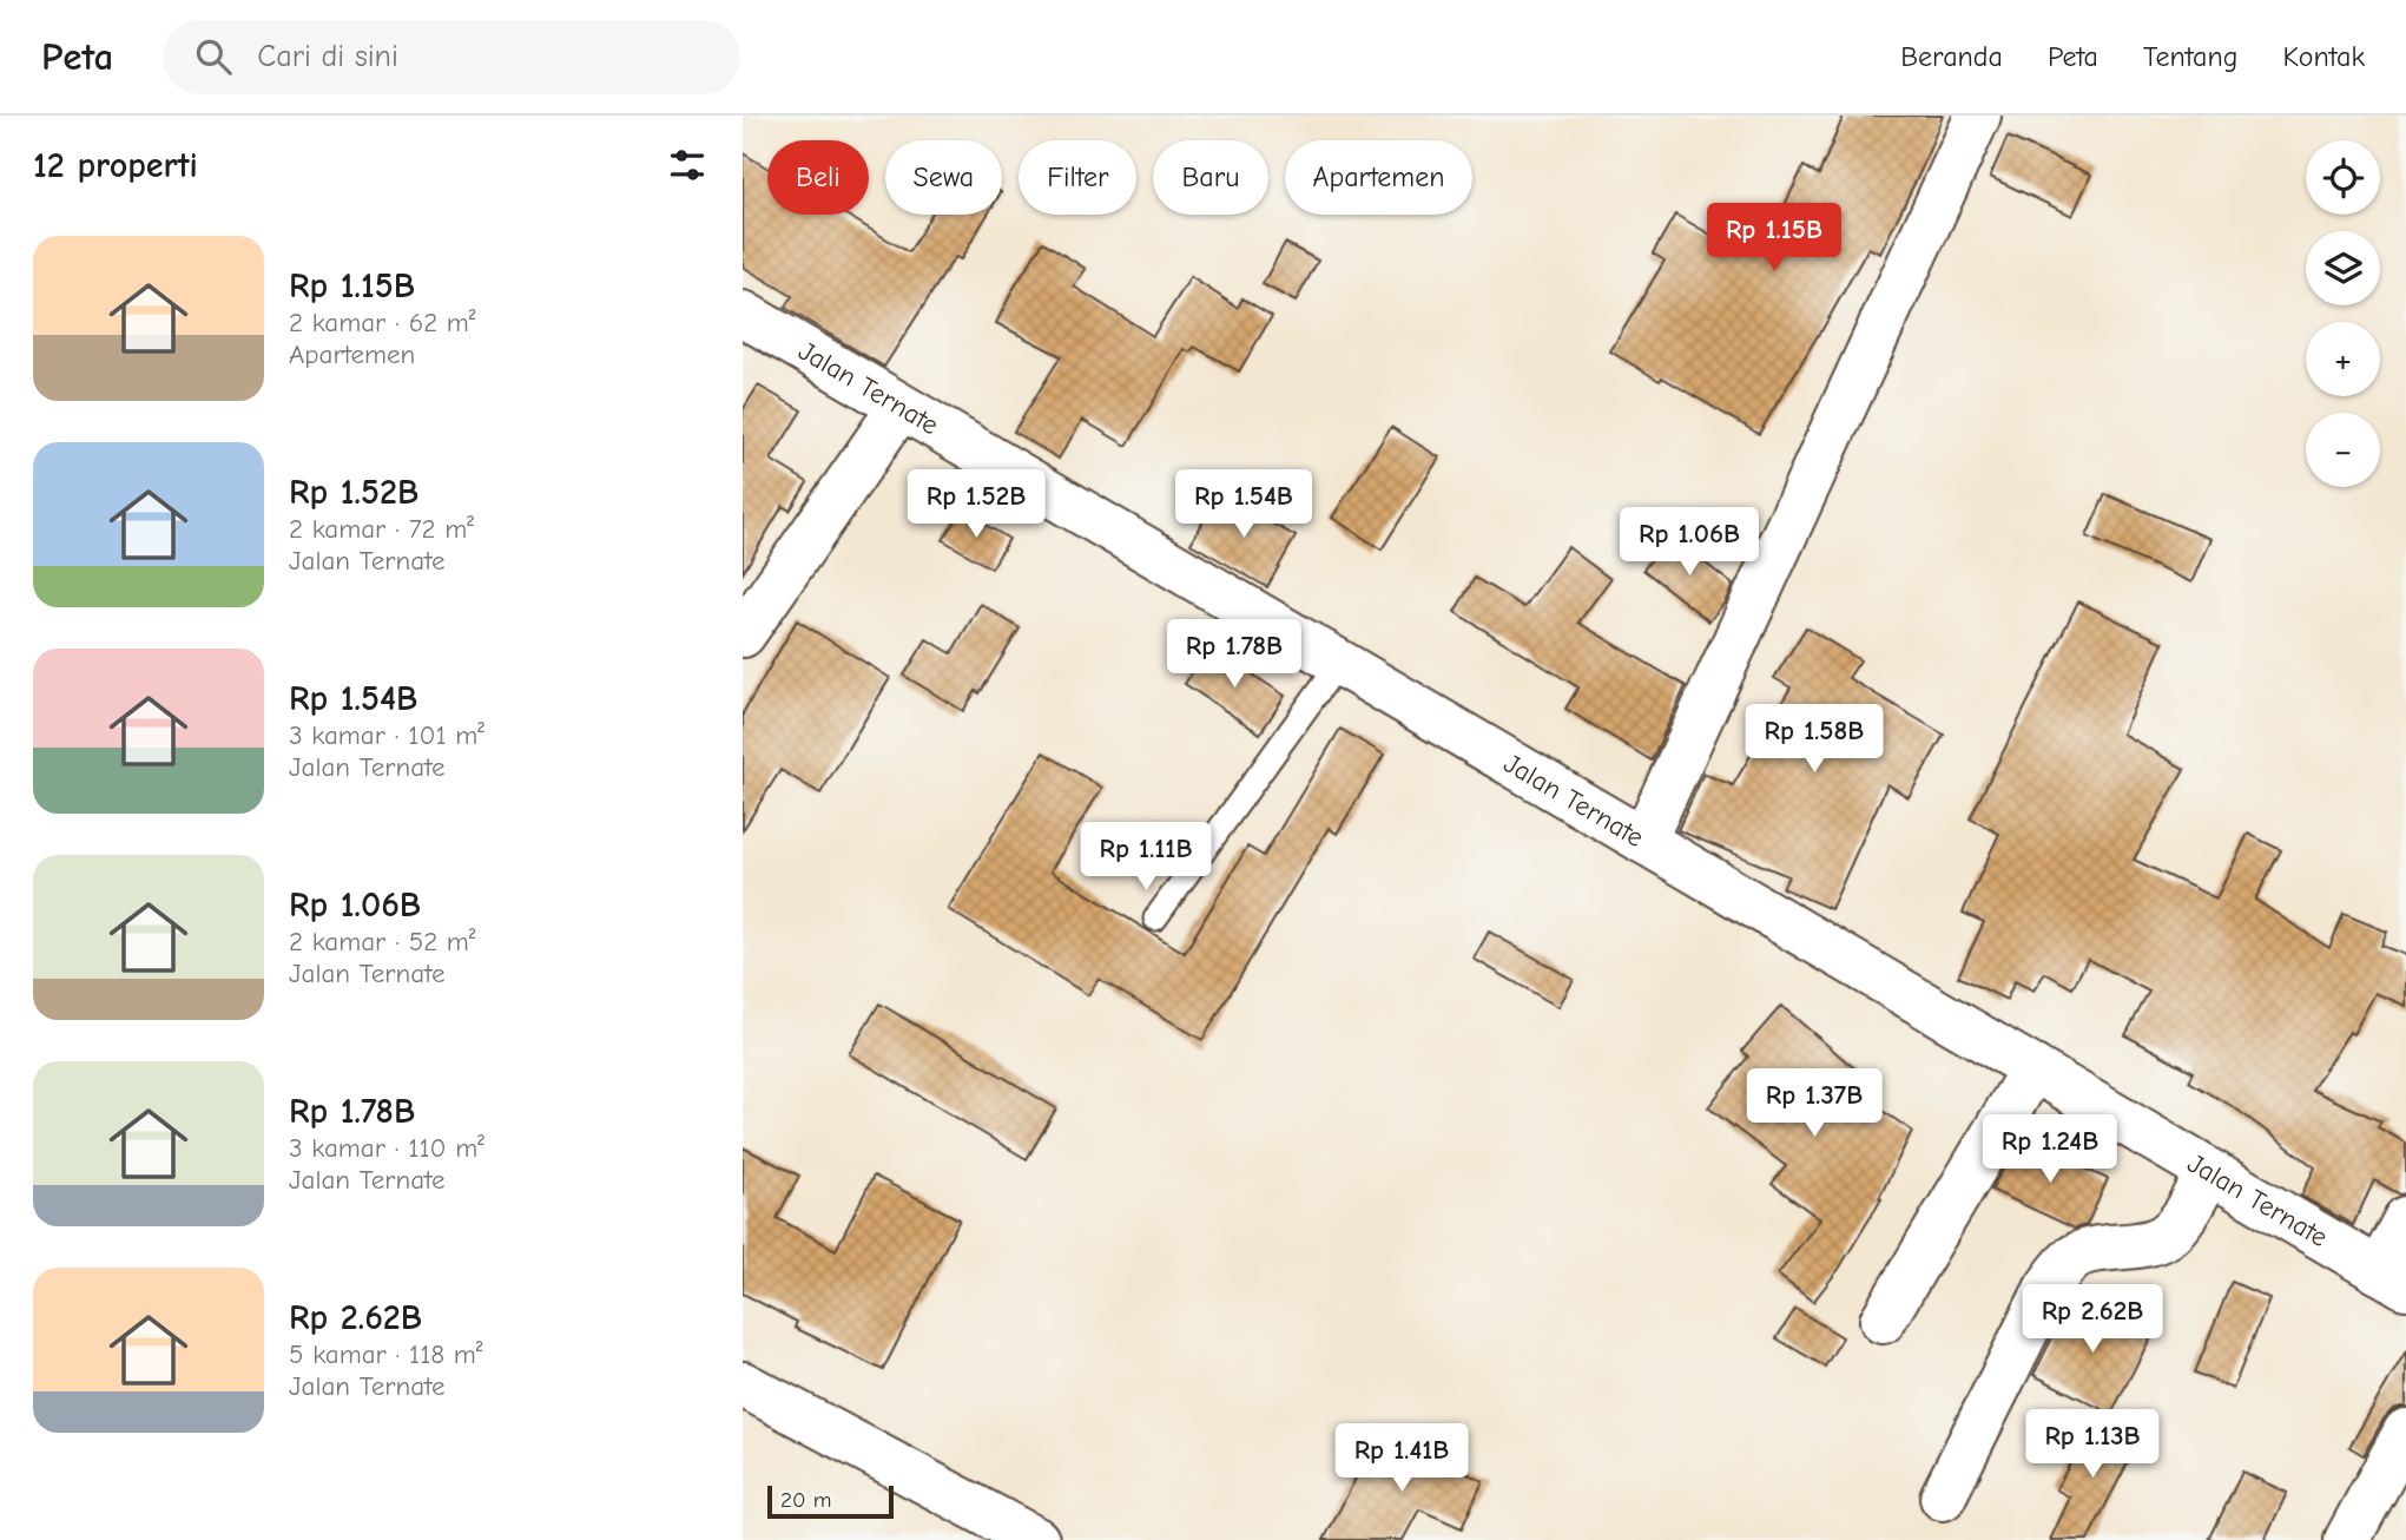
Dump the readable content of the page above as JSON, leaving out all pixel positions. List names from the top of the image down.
{
  "streets": {
    "street": ["Jalan Ternate"]
  },
  "scale_bar": "20 m",
  "page": {
    "header": "Peta",
    "search": "Cari di sini",
    "nav": [
      "Beranda",
      "Peta",
      "Tentang",
      "Kontak"
    ],
    "heading": "12 properti",
    "map_buttons": ["+", "−"],
    "chip": [
      "Beli",
      "Sewa",
      "Filter",
      "Baru",
      "Apartemen"
    ],
    "price": [
      "Rp 1.15B",
      "Rp 1.52B",
      "Rp 1.54B",
      "Rp 1.06B",
      "Rp 1.78B",
      "Rp 1.58B",
      "Rp 1.11B",
      "Rp 1.37B",
      "Rp 1.24B",
      "Rp 2.62B",
      "Rp 1.13B",
      "Rp 1.41B"
    ],
    "list": [
      {
        "name": "Rp 1.15B",
        "note": "2 kamar · 62 m² · Apartemen"
      },
      {
        "name": "Rp 1.52B",
        "note": "2 kamar · 72 m² · Jalan Ternate"
      },
      {
        "name": "Rp 1.54B",
        "note": "3 kamar · 101 m² · Jalan Ternate"
      },
      {
        "name": "Rp 1.06B",
        "note": "2 kamar · 52 m² · Jalan Ternate"
      },
      {
        "name": "Rp 1.78B",
        "note": "3 kamar · 110 m² · Jalan Ternate"
      },
      {
        "name": "Rp 2.62B",
        "note": "5 kamar · 118 m² · Jalan Ternate"
      }
    ],
    "scale": "20 m"
  }
}
